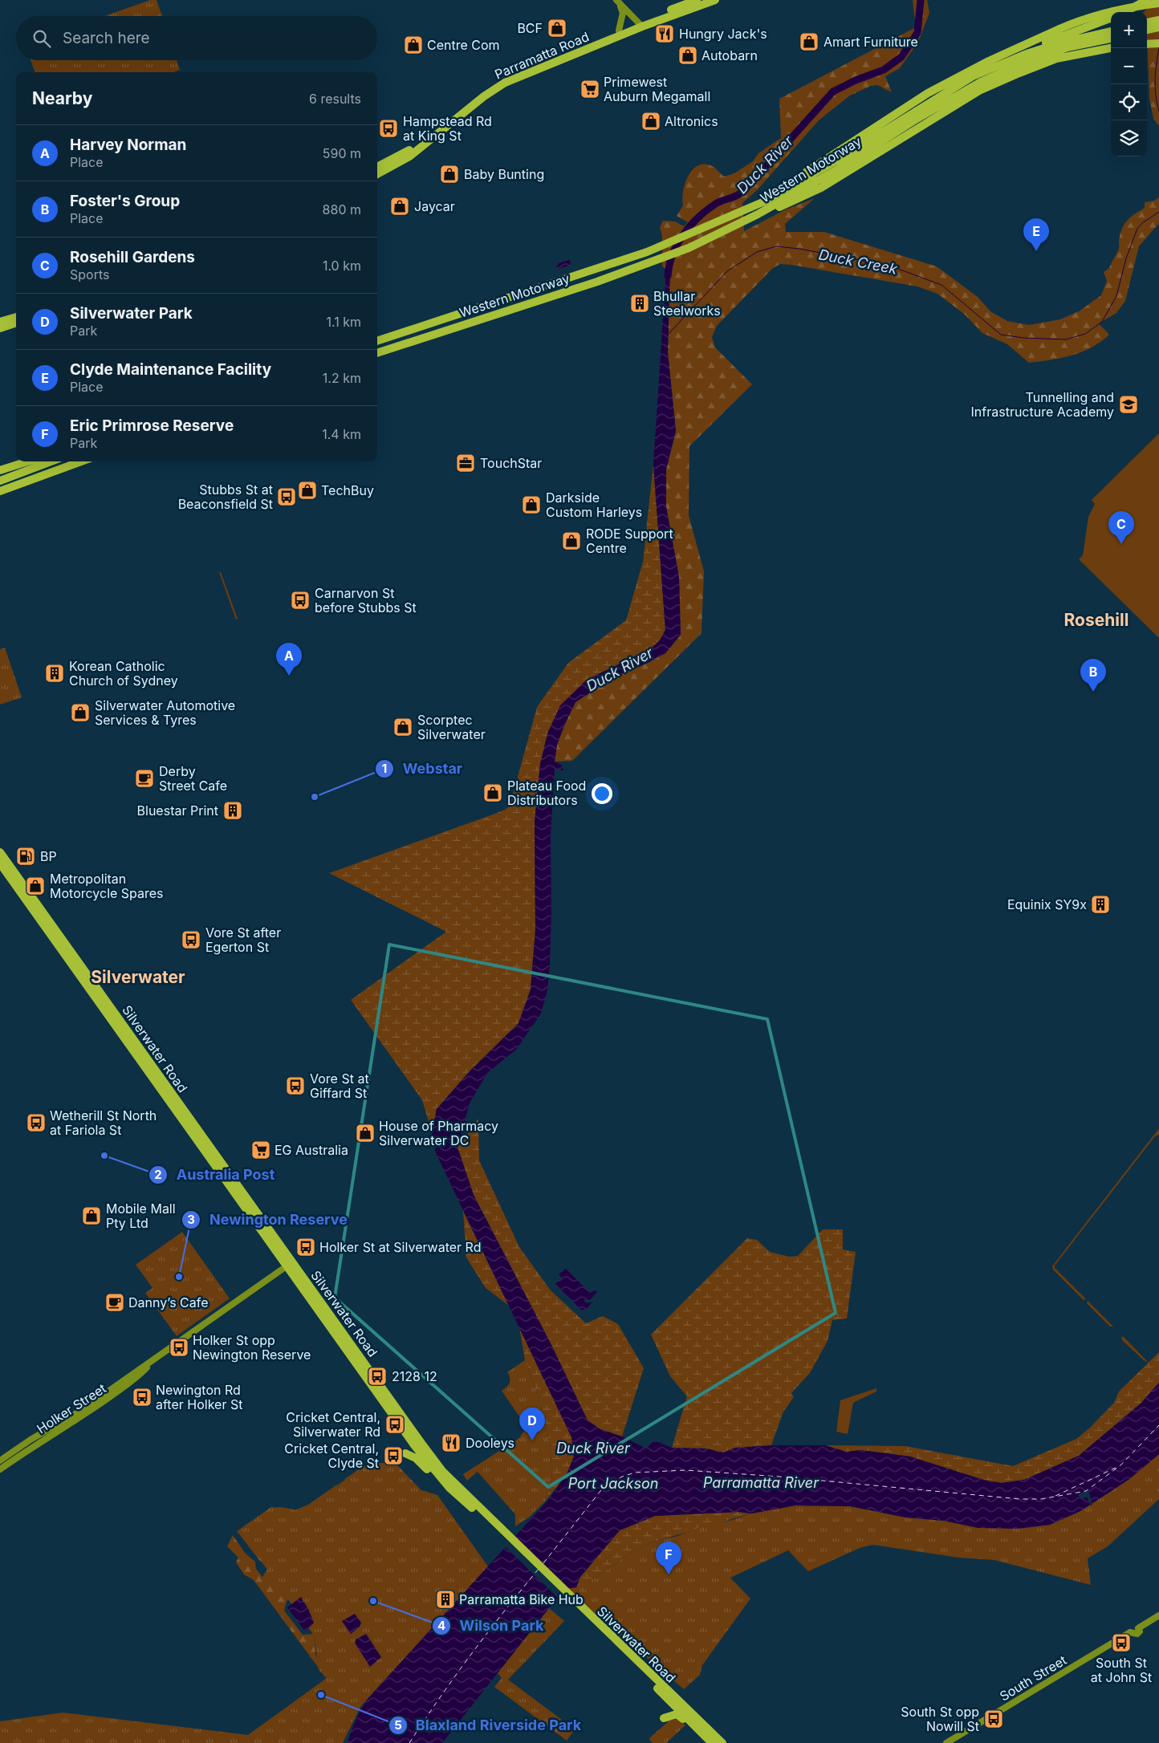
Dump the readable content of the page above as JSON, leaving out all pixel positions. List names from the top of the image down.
{
  "streets": {
    "highway": ["Parramatta Road", "Western Motorway", "Silverwater Road"],
    "main road": ["Holker Street", "South Street"]
  },
  "crossings": [
    ["Silverwater Road", "Holker Street"]
  ],
  "districts": ["Rosehill", "Silverwater"],
  "water": [
    "Duck River",
    "Duck Creek",
    "Parramatta River",
    "Port Jackson"
  ],
  "places": {
    "shop": [
      "BCF",
      "Amart Furniture",
      "Centre Com",
      "Autobarn",
      "Altronics",
      "Baby Bunting",
      "Jaycar",
      "TechBuy",
      "Darkside Custom Harleys",
      "RODE Support Centre",
      "Silverwater Automotive Services & Tyres",
      "Scorptec Silverwater",
      "Plateau Food Distributors",
      "Metropolitan Motorcycle Spares",
      "House of Pharmacy Silverwater DC",
      "Mobile Mall Pty Ltd"
    ],
    "restaurant": ["Hungry Jack's", "Dooleys"],
    "supermarket": ["Primewest Auburn Megamall", "EG Australia"],
    "bus stop": [
      "Hampstead Rd at King St",
      "Stubbs St at Beaconsfield St",
      "Carnarvon St before Stubbs St",
      "Vore St after Egerton St",
      "Vore St at Giffard St",
      "Wetherill St North at Fariola St",
      "Holker St at Silverwater Rd",
      "Holker St opp Newington Reserve",
      "2128 12",
      "Newington Rd after Holker St",
      "Cricket Central, Silverwater Rd",
      "Cricket Central, Clyde St",
      "South St at John St",
      "South St opp Nowill St"
    ],
    "building": [
      "Bhullar Steelworks",
      "Korean Catholic Church of Sydney",
      "Bluestar Print",
      "Equinix SY9x",
      "Parramatta Bike Hub"
    ],
    "school or university": ["Tunnelling and Infrastructure Academy"],
    "office": ["TouchStar"],
    "cafe": ["Derby Street Cafe", "Danny’s Cafe"],
    "other": [
      "Webstar",
      "Australia Post",
      "Newington Reserve",
      "Wilson Park",
      "Blaxland Riverside Park"
    ],
    "fuel station": ["BP"]
  },
  "page": {
    "map_buttons": ["+", "−"],
    "search": "Search here",
    "heading": ["Nearby", "6 results"],
    "list": [
      {
        "mark": "A",
        "name": "Harvey Norman",
        "note": "Place",
        "value": "590 m"
      },
      {
        "mark": "B",
        "name": "Foster's Group",
        "note": "Place",
        "value": "880 m"
      },
      {
        "mark": "C",
        "name": "Rosehill Gardens",
        "note": "Sports",
        "value": "1.0 km"
      },
      {
        "mark": "D",
        "name": "Silverwater Park",
        "note": "Park",
        "value": "1.1 km"
      },
      {
        "mark": "E",
        "name": "Clyde Maintenance Facility",
        "note": "Place",
        "value": "1.2 km"
      },
      {
        "mark": "F",
        "name": "Eric Primrose Reserve",
        "note": "Park",
        "value": "1.4 km"
      }
    ],
    "pins": [
      "E",
      "C",
      "A",
      "B",
      "D",
      "F"
    ]
  }
}
